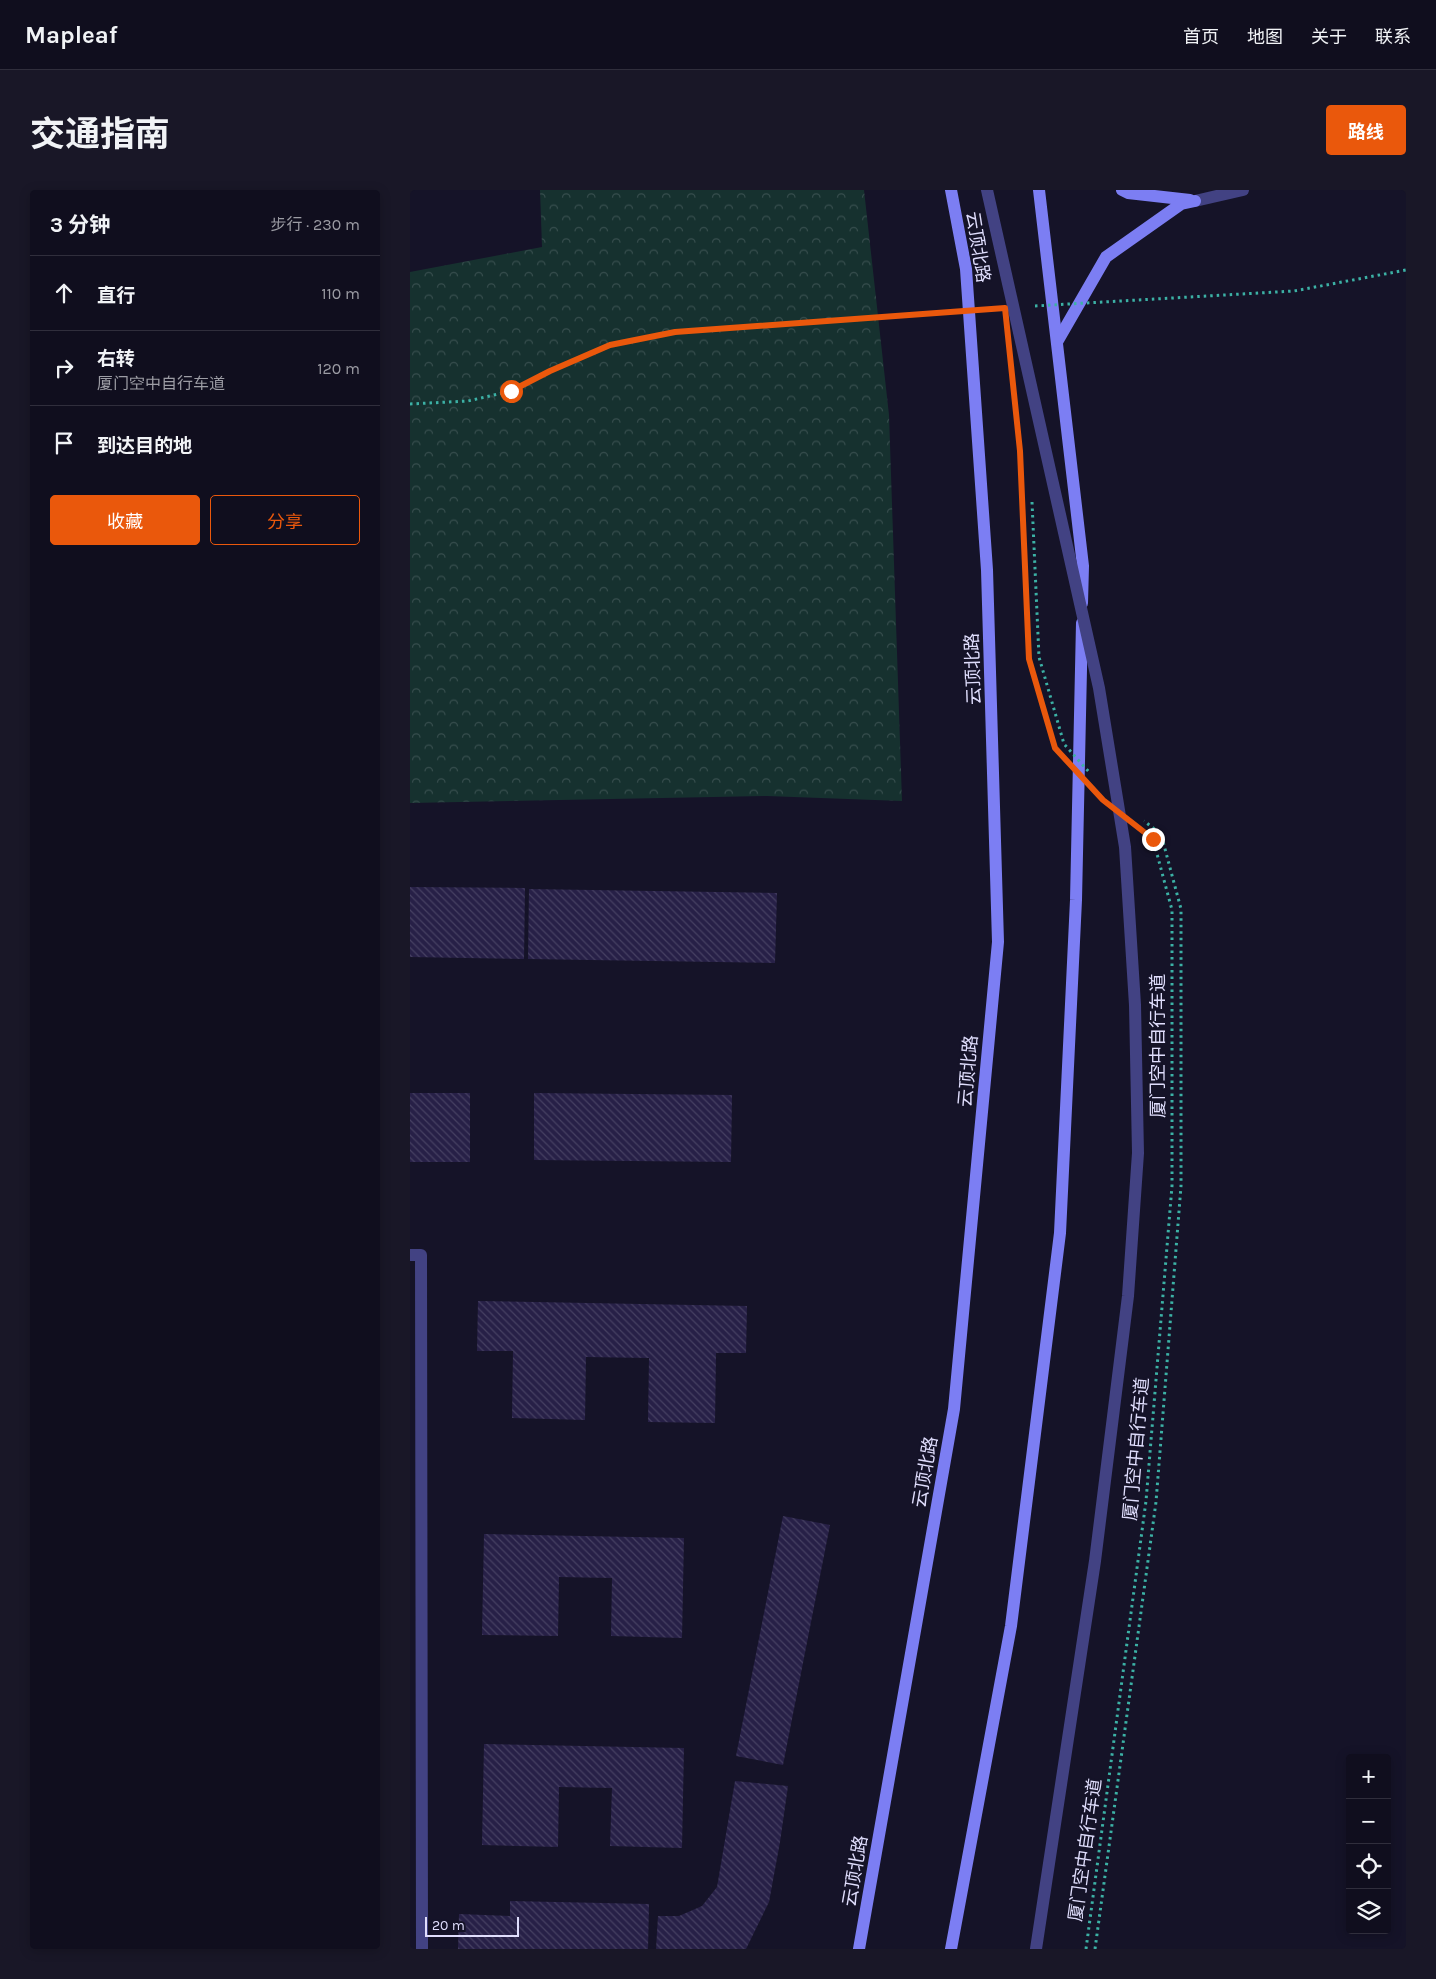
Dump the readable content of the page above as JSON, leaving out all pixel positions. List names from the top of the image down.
{
  "streets": {
    "main road": ["云顶北路"],
    "path": ["厦门空中自行车道"]
  },
  "scale_bar": "20 m",
  "page": {
    "header": "Mapleaf",
    "nav": [
      "首页",
      "地图",
      "关于",
      "联系"
    ],
    "title": "交通指南",
    "buttons": [
      "路线",
      ["收藏", "分享"]
    ],
    "heading": ["3 分钟", "步行 · 230 m"],
    "list": [
      ["直行", "110 m"],
      ["右转", "厦门空中自行车道", "120 m"],
      "到达目的地"
    ],
    "map_buttons": ["+", "−"],
    "scale": "20 m"
  }
}
